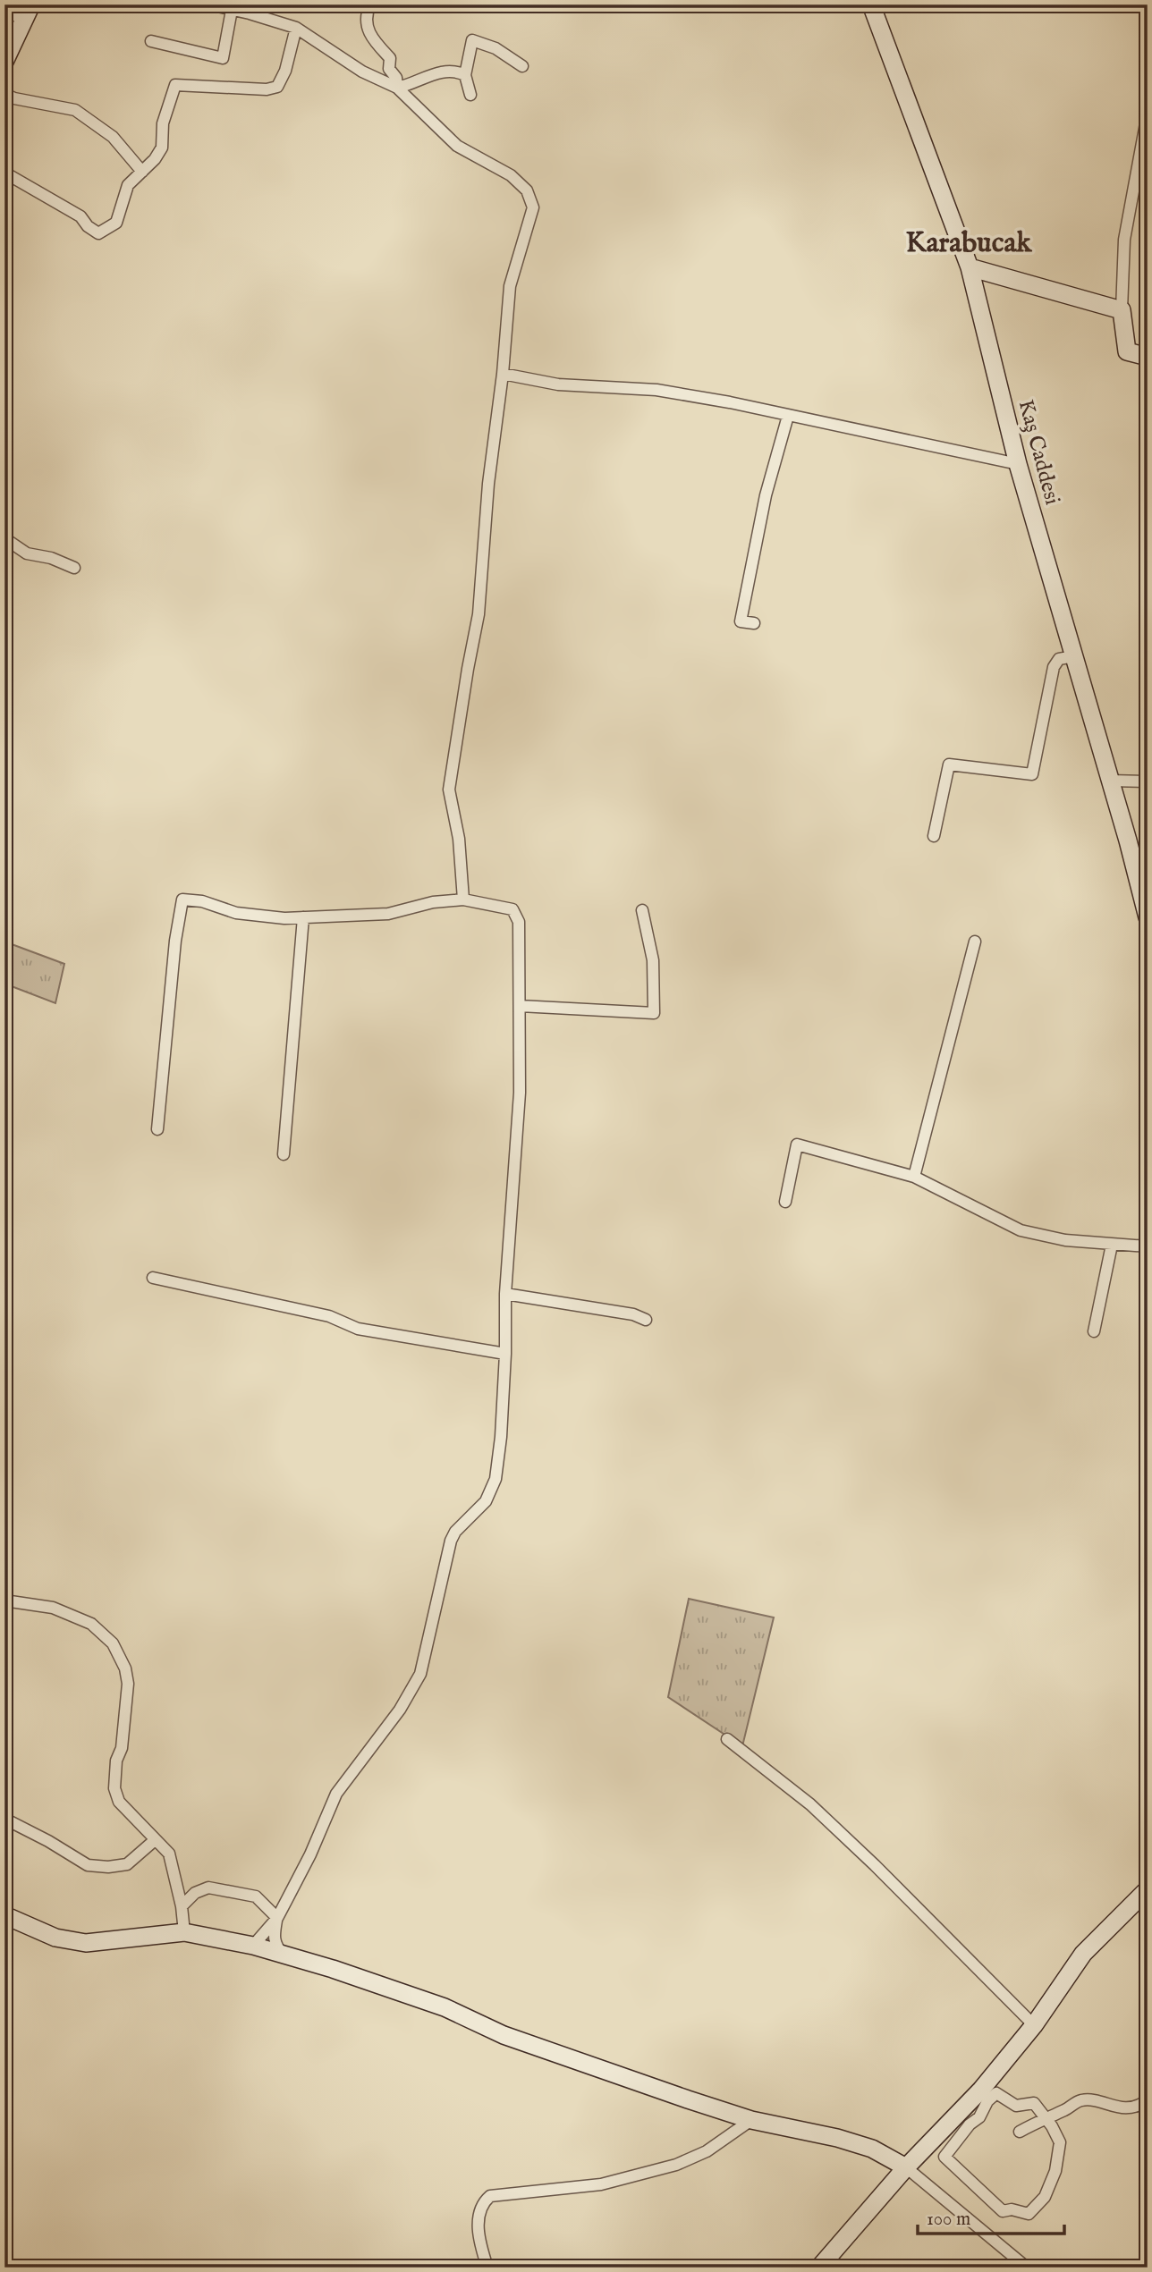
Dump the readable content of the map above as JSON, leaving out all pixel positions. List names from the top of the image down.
{
  "streets": {
    "street": ["Kaş Caddesi"]
  },
  "districts": ["Karabucak"],
  "scale_bar": "100 m"
}
